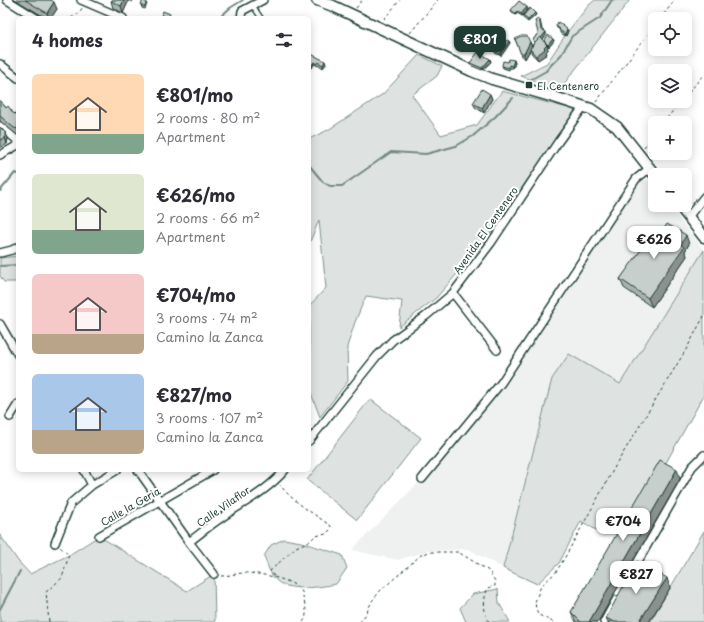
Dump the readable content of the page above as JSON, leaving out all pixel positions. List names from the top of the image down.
{
  "streets": {
    "street": ["Avenida El Centenero", "Calle la Geria", "Calle Vilaflor"]
  },
  "places": {
    "transit": ["El Centenero"]
  },
  "page": {
    "map_buttons": ["+", "−"],
    "heading": "4 homes",
    "price": [
      "€801",
      "€626",
      "€704",
      "€827"
    ],
    "list": [
      {
        "name": "€801/mo",
        "note": "2 rooms · 80 m² · Apartment"
      },
      {
        "name": "€626/mo",
        "note": "2 rooms · 66 m² · Apartment"
      },
      {
        "name": "€704/mo",
        "note": "3 rooms · 74 m² · Camino la Zanca"
      },
      {
        "name": "€827/mo",
        "note": "3 rooms · 107 m² · Camino la Zanca"
      }
    ]
  }
}
